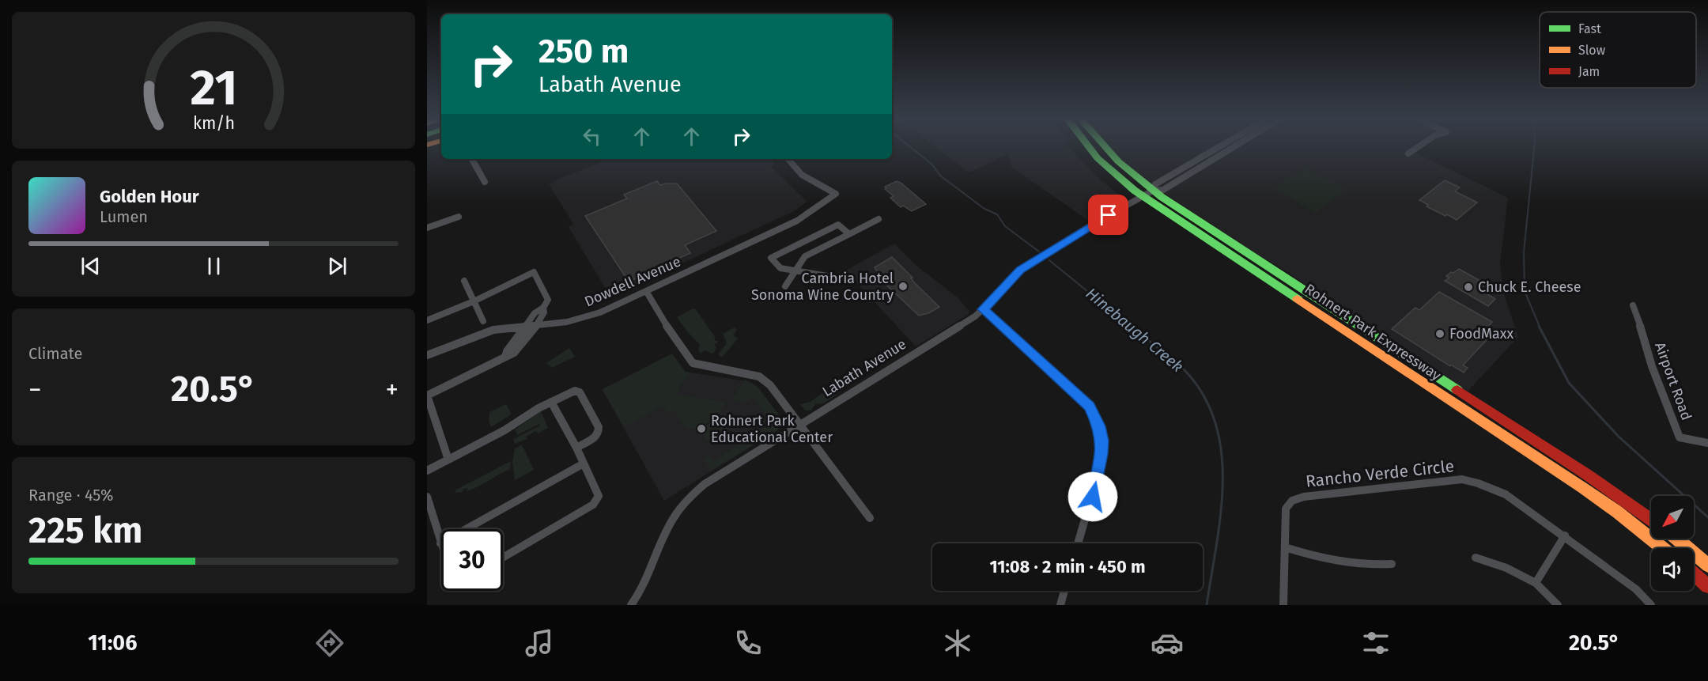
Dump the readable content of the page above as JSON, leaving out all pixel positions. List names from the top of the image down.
{
  "streets": {
    "main road": ["Rohnert Park Expressway"],
    "street": [
      "Dowdell Avenue",
      "Labath Avenue",
      "Airport Road",
      "Rancho Verde Circle"
    ]
  },
  "crossings": [
    ["Rohnert Park Expressway", "Labath Avenue"]
  ],
  "water": ["Hinebaugh Creek"],
  "places": [
    "Cambria Hotel Sonoma Wine Country",
    "Chuck E. Cheese",
    "FoodMaxx",
    "Rohnert Park Educational Center"
  ],
  "legend": ["Fast", "Slow", "Jam"],
  "north": "bottom left",
  "page": {
    "turn": ["250 m", "Labath Avenue"],
    "song": ["Golden Hour", "Lumen"],
    "tile": [
      "Climate",
      ["Range · 45%", "225 km"]
    ],
    "heat": ["−", "20.5°", "+"],
    "limit": "30",
    "trip": "11:08 · 2 min · 450 m",
    "tabs": ["11:06", "20.5°"],
    "gauge": ["21", "km/h"]
  }
}
